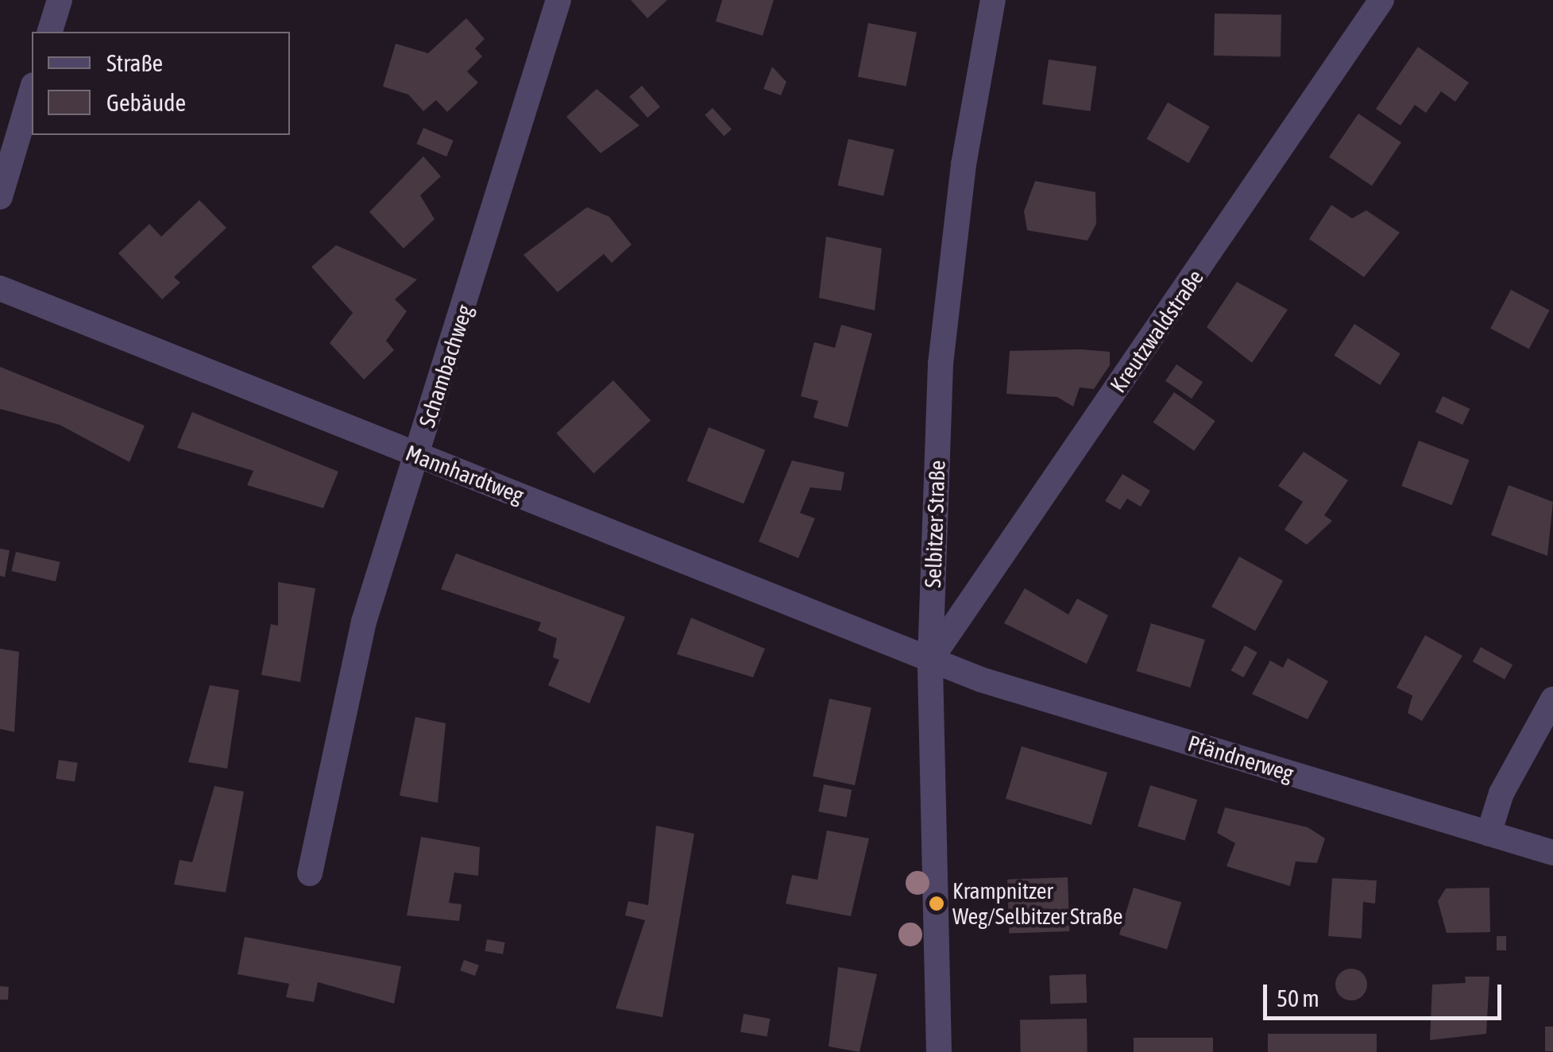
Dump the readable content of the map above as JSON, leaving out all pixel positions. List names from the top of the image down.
{
  "streets": {
    "street": [
      "Kreutzwaldstraße",
      "Schambachweg",
      "Mannhardtweg",
      "Selbitzer Straße",
      "Pfändnerweg"
    ]
  },
  "crossings": [
    ["Kreutzwaldstraße", "Mannhardtweg"],
    ["Kreutzwaldstraße", "Selbitzer Straße"],
    ["Kreutzwaldstraße", "Pfändnerweg"],
    ["Schambachweg", "Mannhardtweg"],
    ["Mannhardtweg", "Selbitzer Straße"],
    ["Mannhardtweg", "Pfändnerweg"],
    ["Selbitzer Straße", "Pfändnerweg"]
  ],
  "places": ["Krampnitzer Weg/Selbitzer Straße"],
  "legend": ["Straße", "Gebäude"],
  "scale_bar": "50 m"
}
